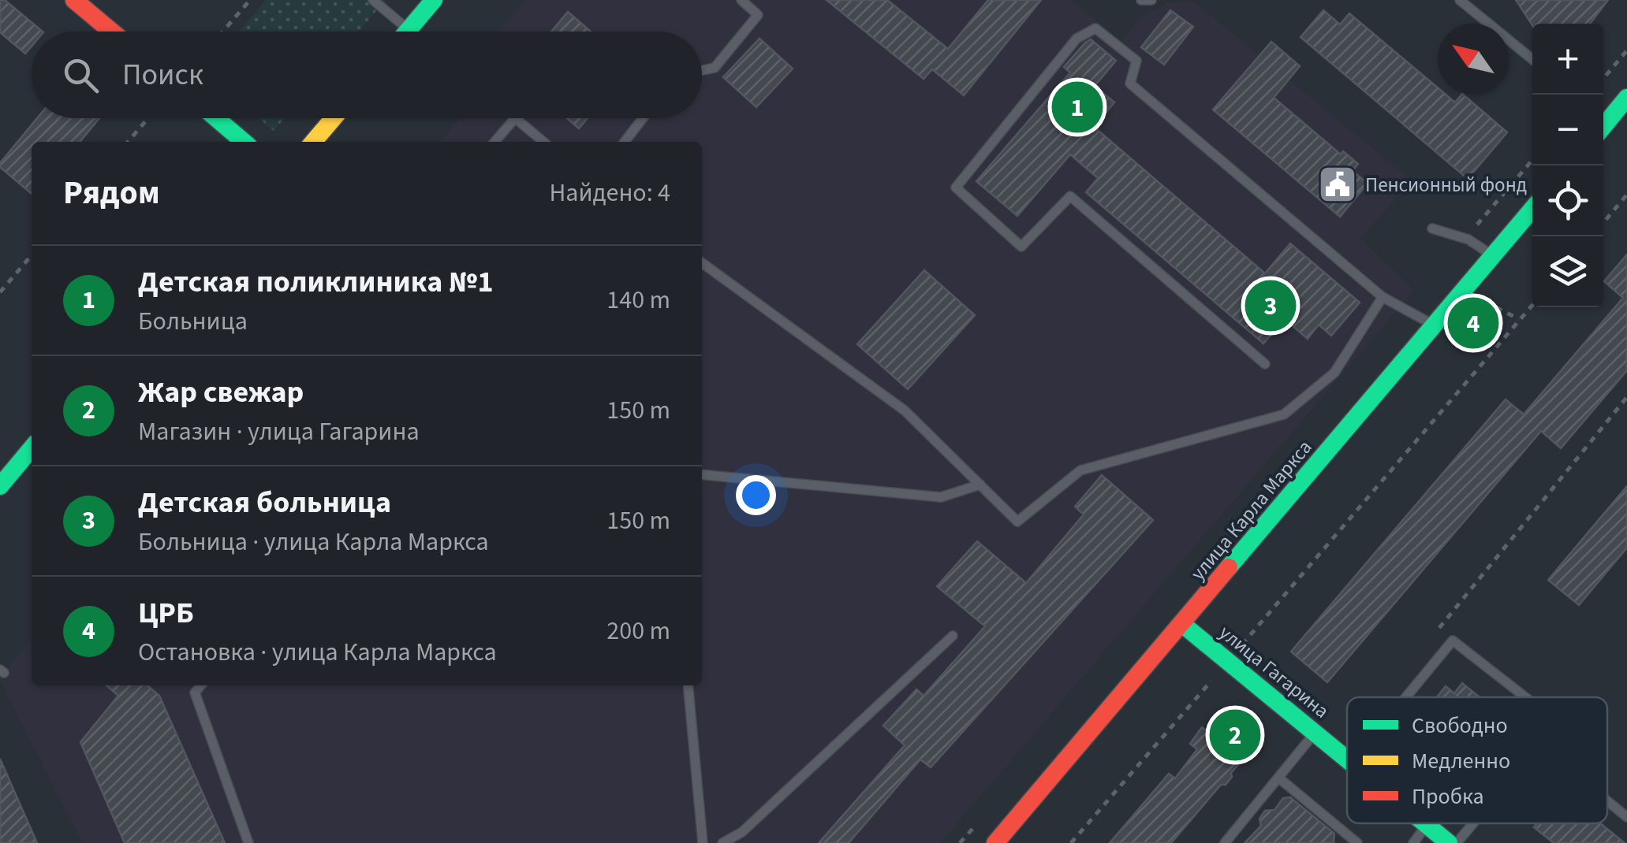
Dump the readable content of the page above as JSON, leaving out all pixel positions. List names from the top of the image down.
{
  "streets": {
    "street": ["улица Карла Маркса", "улица Гагарина"]
  },
  "crossings": [
    ["улица Карла Маркса", "улица Гагарина"]
  ],
  "places": {
    "public building": ["Пенсионный фонд"]
  },
  "legend": ["Свободно", "Медленно", "Пробка"],
  "north": "top left",
  "page": {
    "map_buttons": ["+", "−"],
    "search": "Поиск",
    "pins": [
      "1",
      "3",
      "4",
      "2"
    ],
    "heading": ["Рядом", "Найдено: 4"],
    "list": [
      {
        "mark": "1",
        "name": "Детская поликлиника №1",
        "note": "Больница",
        "value": "140 m"
      },
      {
        "mark": "2",
        "name": "Жар свежар",
        "note": "Магазин · улица Гагарина",
        "value": "150 m"
      },
      {
        "mark": "3",
        "name": "Детская больница",
        "note": "Больница · улица Карла Маркса",
        "value": "150 m"
      },
      {
        "mark": "4",
        "name": "ЦРБ",
        "note": "Остановка · улица Карла Маркса",
        "value": "200 m"
      }
    ]
  }
}
